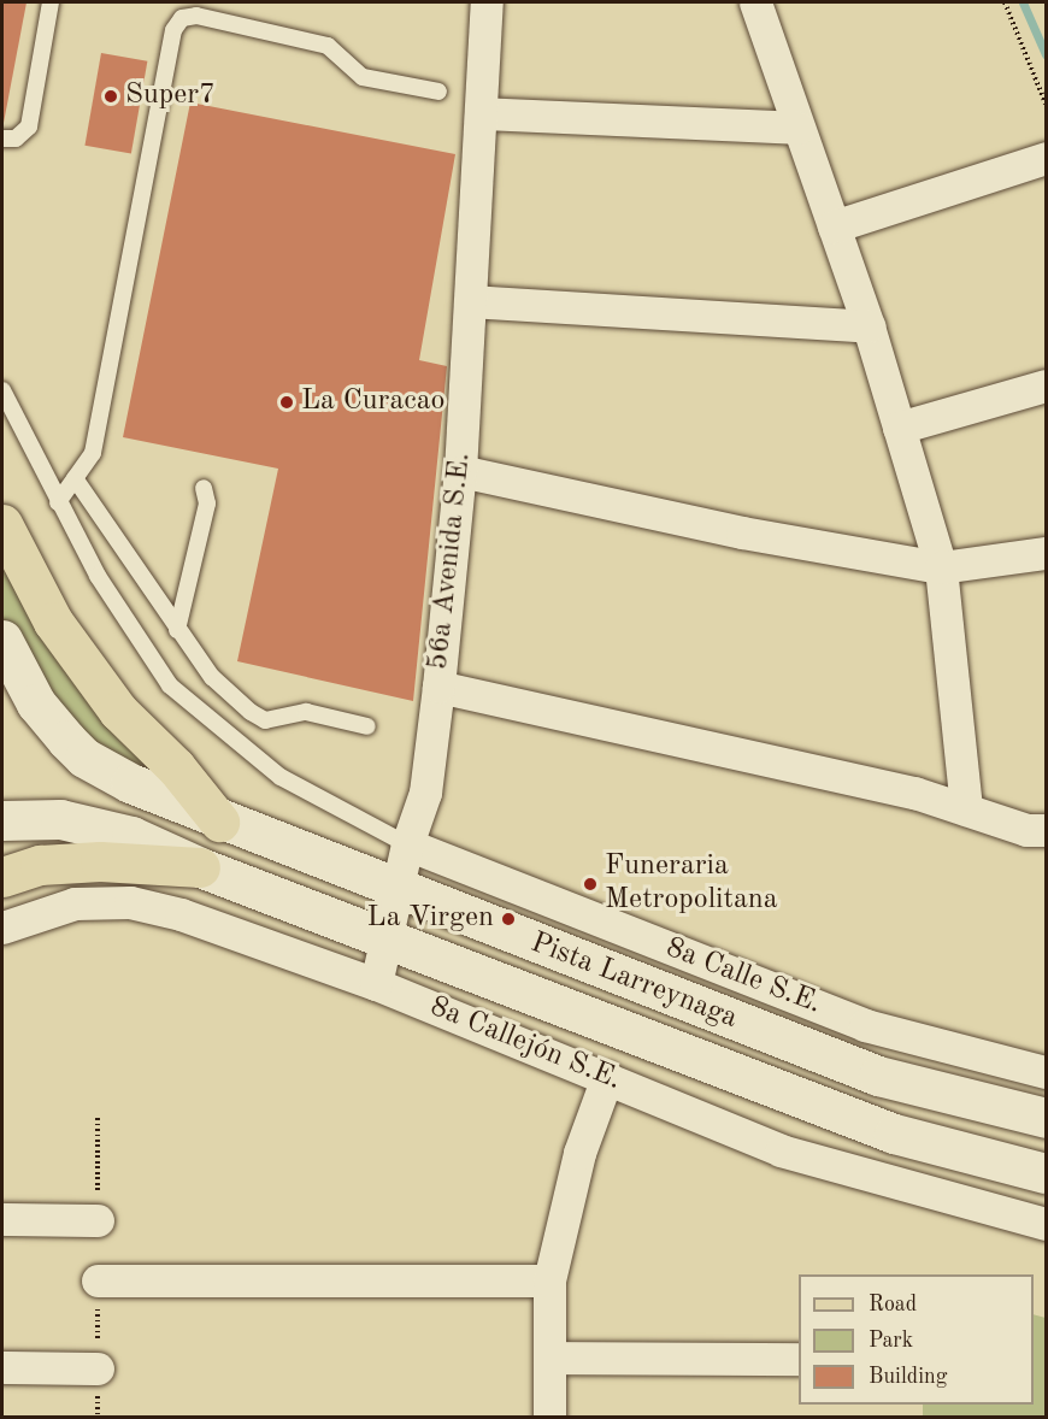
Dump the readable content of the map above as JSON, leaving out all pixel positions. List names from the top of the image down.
{
  "streets": {
    "main road": ["Pista Larreynaga"],
    "street": ["56a Avenida S.E.", "8a Calle S.E.", "8a Callejón S.E."]
  },
  "crossings": [
    ["56a Avenida S.E.", "8a Calle S.E."],
    ["56a Avenida S.E.", "Pista Larreynaga"],
    ["56a Avenida S.E.", "8a Callejón S.E."]
  ],
  "places": [
    "Super7",
    "La Curacao",
    "Funeraria Metropolitana",
    "La Virgen"
  ],
  "legend": ["Road", "Park", "Building"]
}
